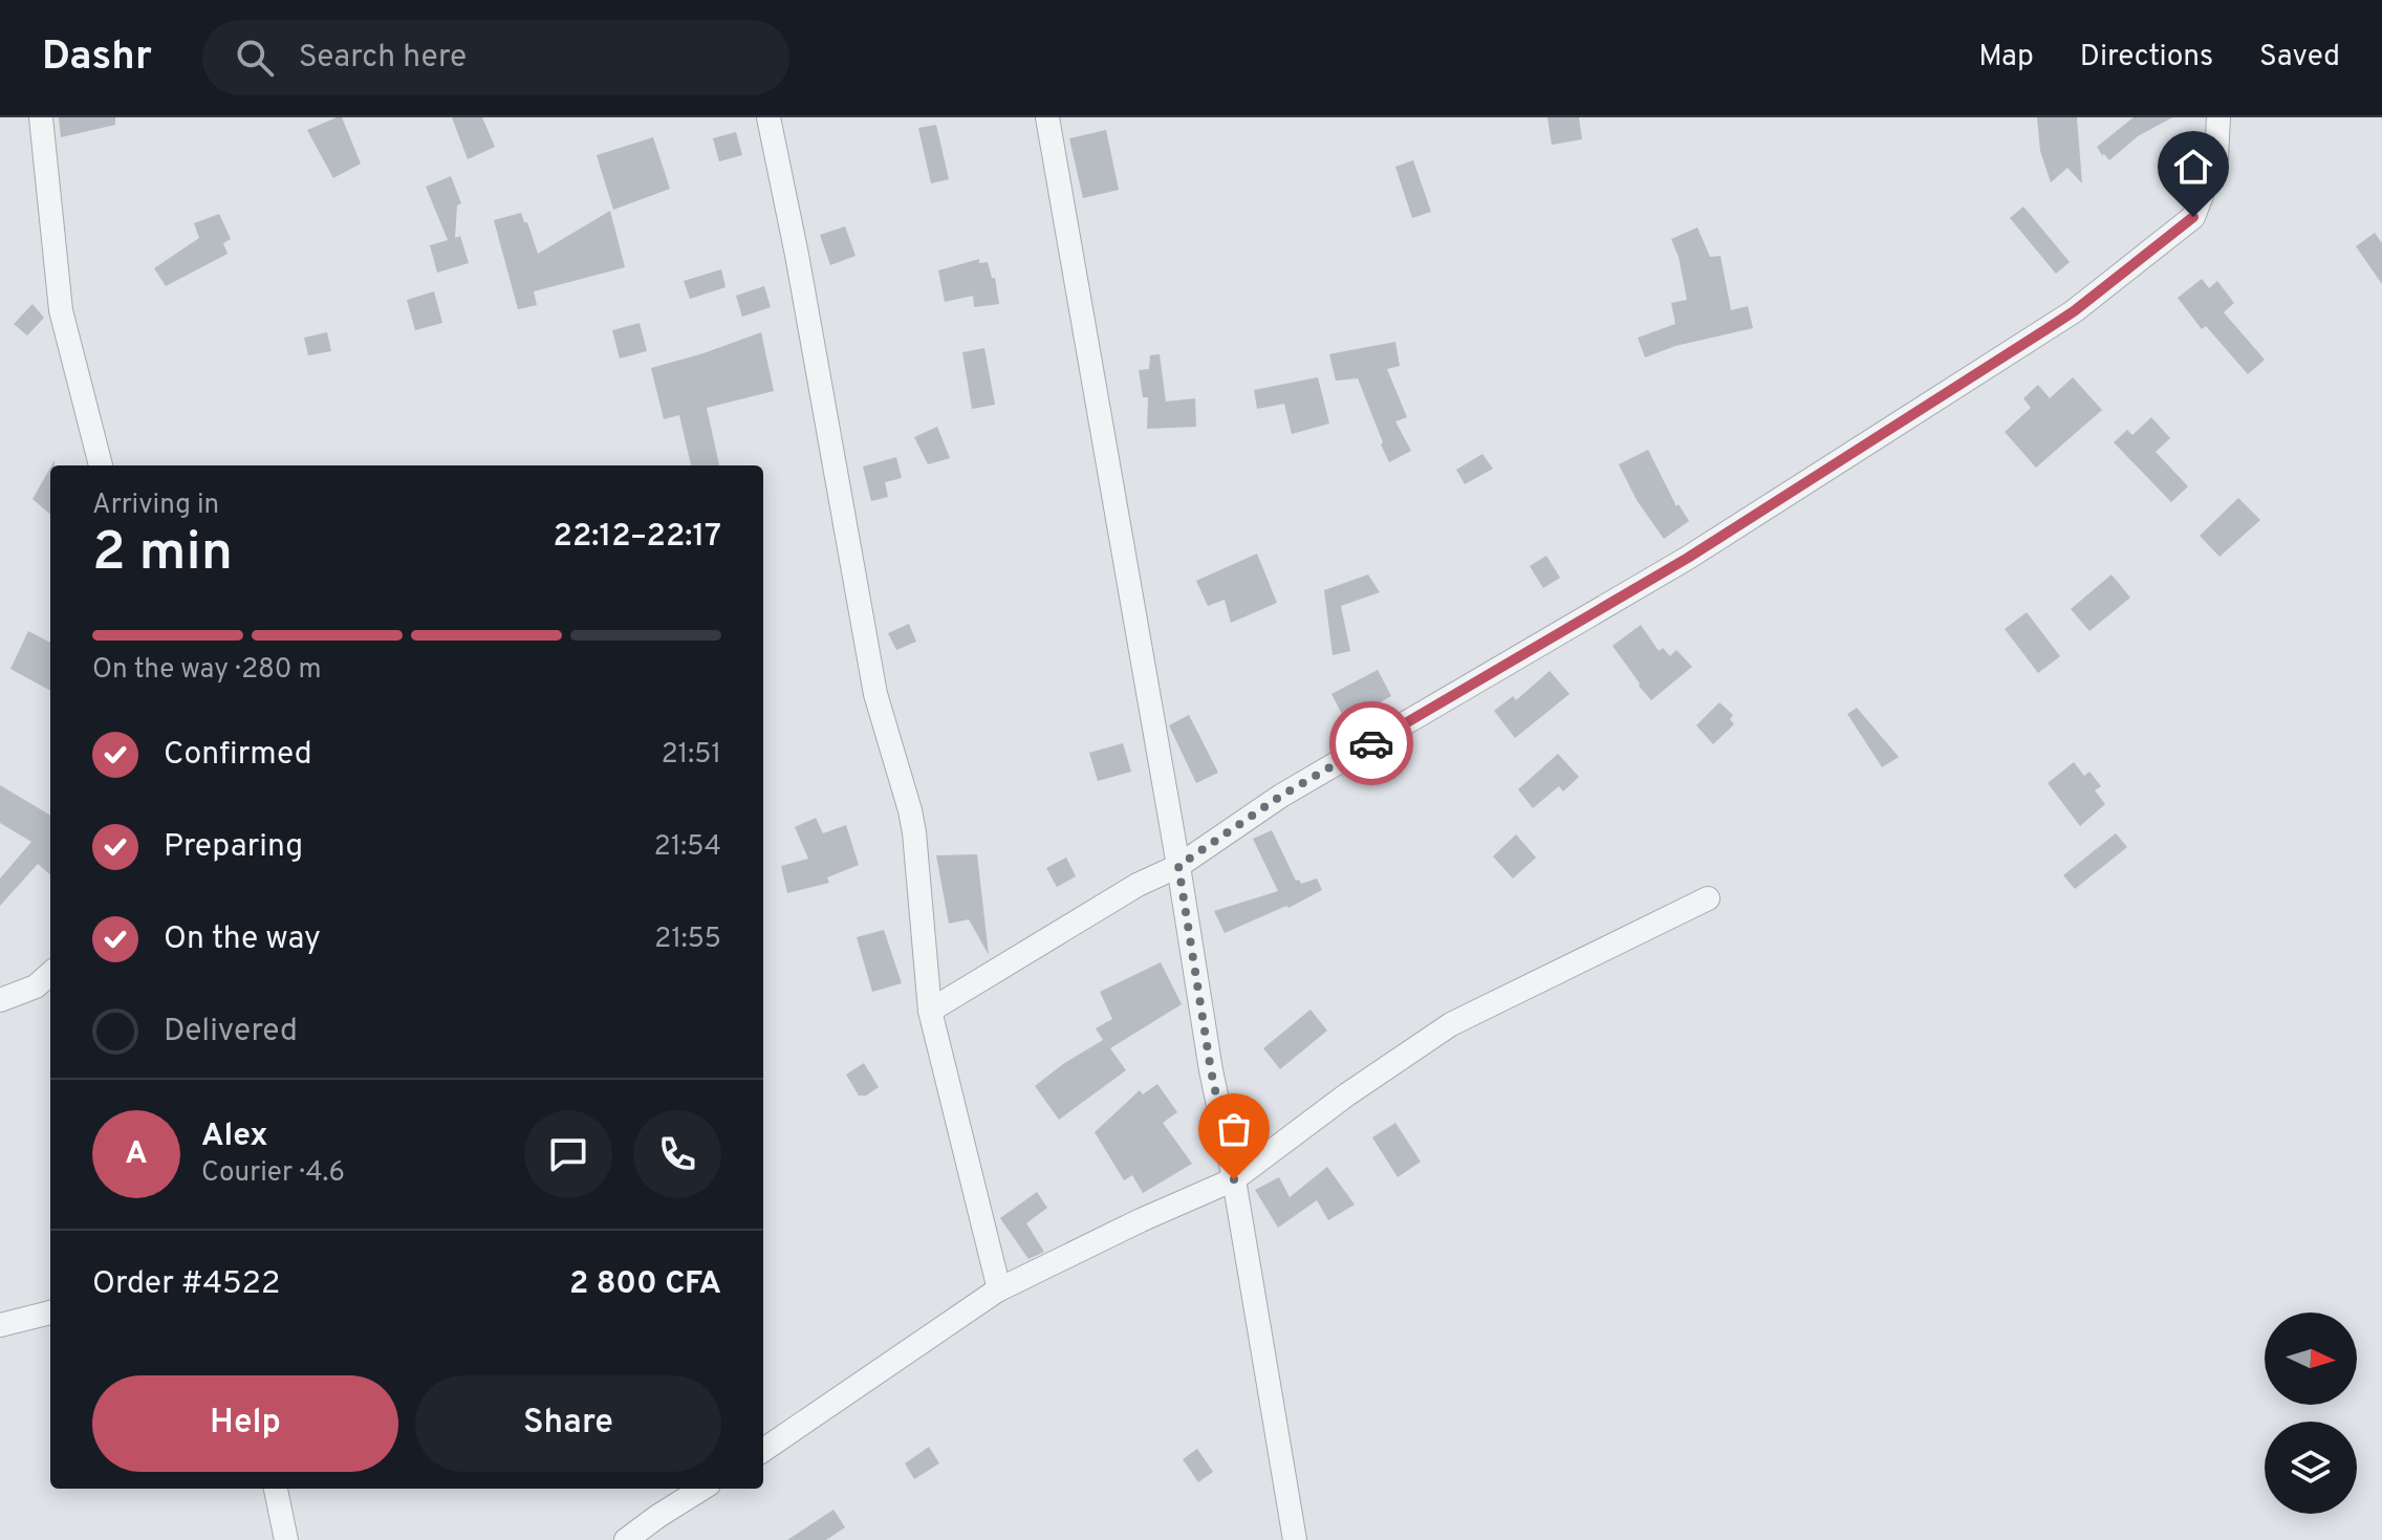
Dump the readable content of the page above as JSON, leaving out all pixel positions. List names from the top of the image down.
{
  "north": "right",
  "page": {
    "header": "Dashr",
    "search": "Search here",
    "nav": ["Map", "Directions", "Saved"],
    "heading": ["2 min", "Arriving in", "22:12–22:17"],
    "panel": [
      "Alex",
      "Courier · 4.6",
      "Order #4522",
      "2 800 CFA"
    ],
    "bar": "On the way · 280 m",
    "list": [
      ["Confirmed", "21:51"],
      ["Preparing", "21:54"],
      ["On the way", "21:55"],
      "Delivered"
    ],
    "round": "A",
    "buttons": ["Help", "Share"]
  }
}
